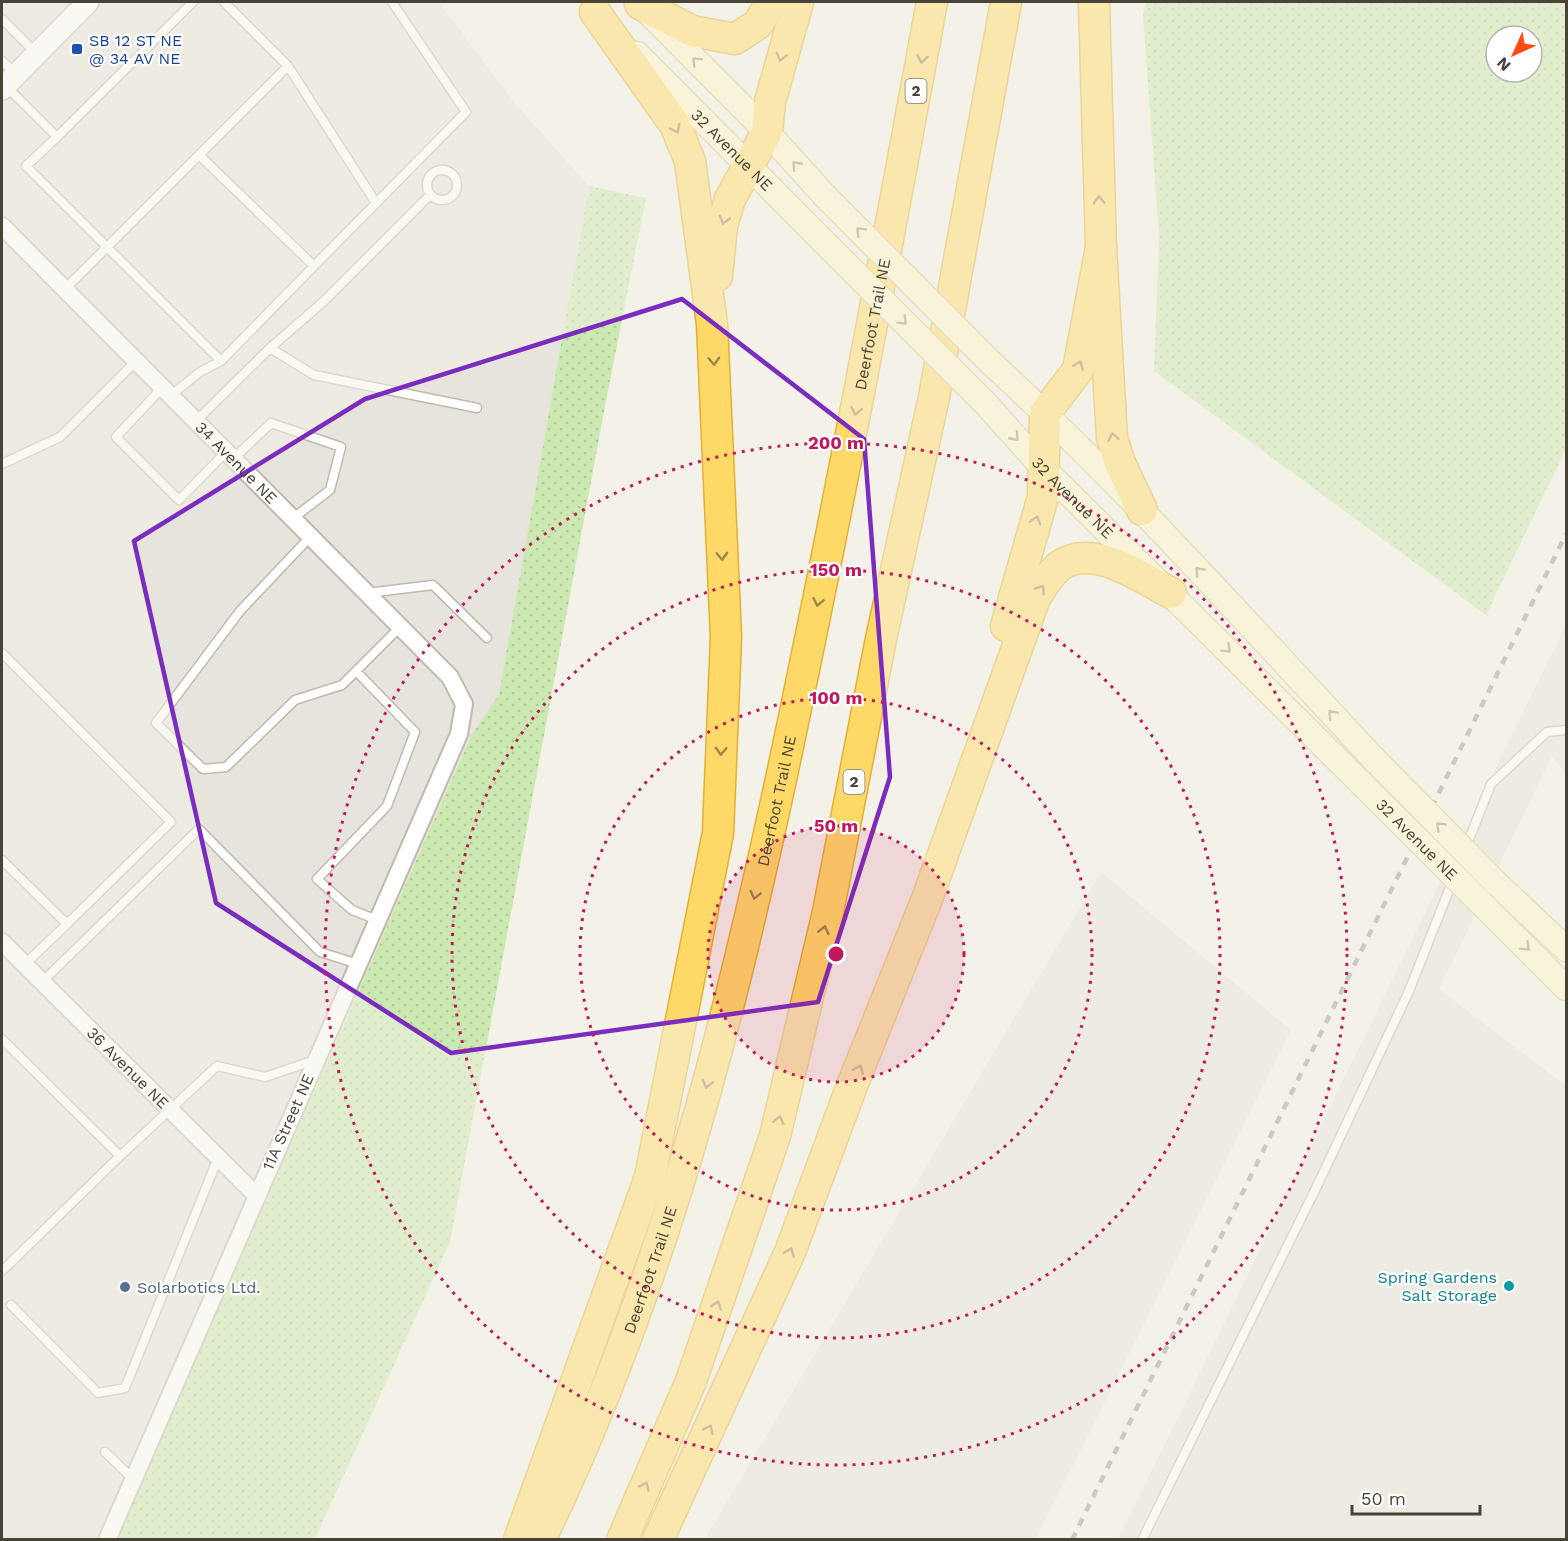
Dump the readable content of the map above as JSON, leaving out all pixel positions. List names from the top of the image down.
{
  "streets": {
    "highway": ["2", "Deerfoot Trail NE"],
    "main road": ["32 Avenue NE"],
    "street": ["34 Avenue NE", "36 Avenue NE", "11A Street NE"]
  },
  "crossings": [
    ["34 Avenue NE", "11A Street NE"],
    ["36 Avenue NE", "11A Street NE"]
  ],
  "places": {
    "transit": ["SB 12 ST NE @ 34 AV NE"],
    "other": ["Spring Gardens Salt Storage", "Solarbotics Ltd."]
  },
  "scale_bar": "50 m",
  "north": "bottom left",
  "rings": [
    "200 m",
    "150 m",
    "100 m",
    "50 m"
  ]
}
